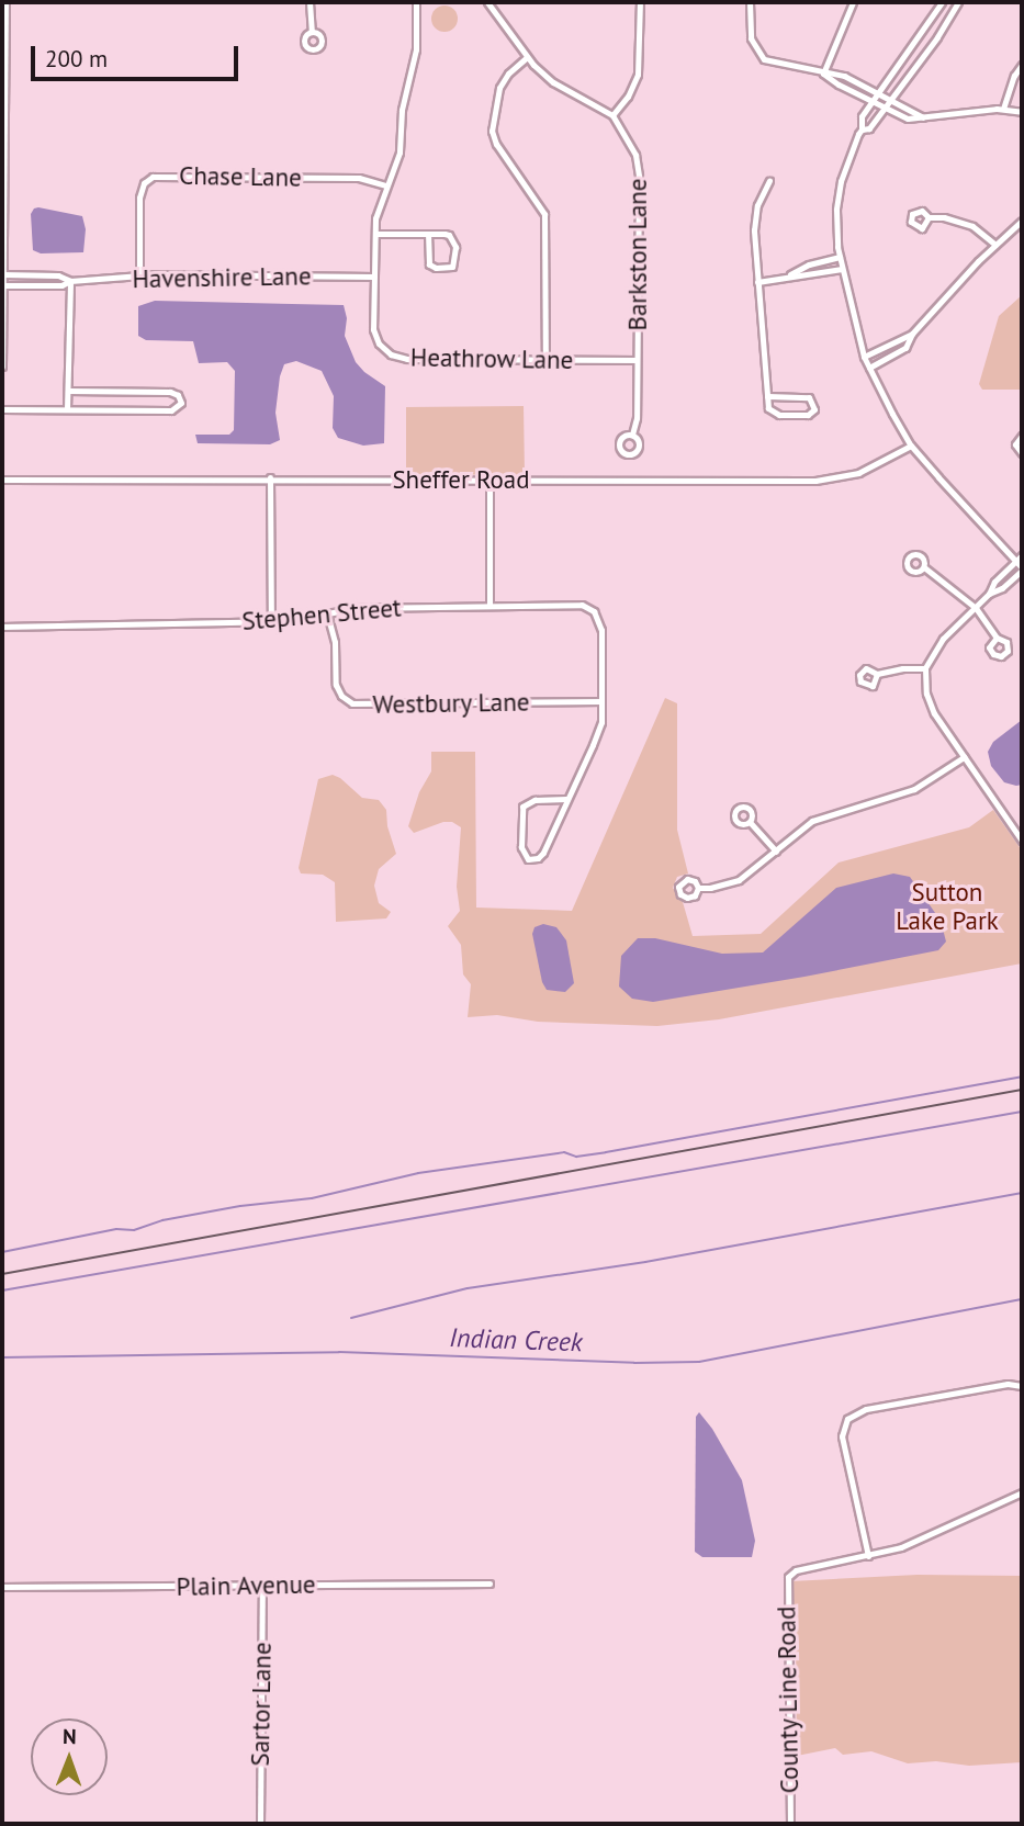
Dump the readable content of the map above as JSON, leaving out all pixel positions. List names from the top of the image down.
{
  "streets": {
    "street": [
      "Chase Lane",
      "Barkston Lane",
      "Havenshire Lane",
      "Heathrow Lane",
      "Sheffer Road",
      "Stephen Street",
      "Westbury Lane",
      "Plain Avenue",
      "County Line Road",
      "Sartor Lane"
    ]
  },
  "crossings": [
    ["Chase Lane", "Havenshire Lane"],
    ["Chase Lane", "Heathrow Lane"],
    ["Barkston Lane", "Heathrow Lane"],
    ["Havenshire Lane", "Heathrow Lane"],
    ["Stephen Street", "Westbury Lane"],
    ["Plain Avenue", "Sartor Lane"]
  ],
  "water": ["Indian Creek"],
  "parks": ["Sutton Lake Park"],
  "scale_bar": "200 m",
  "north": "top"
}
